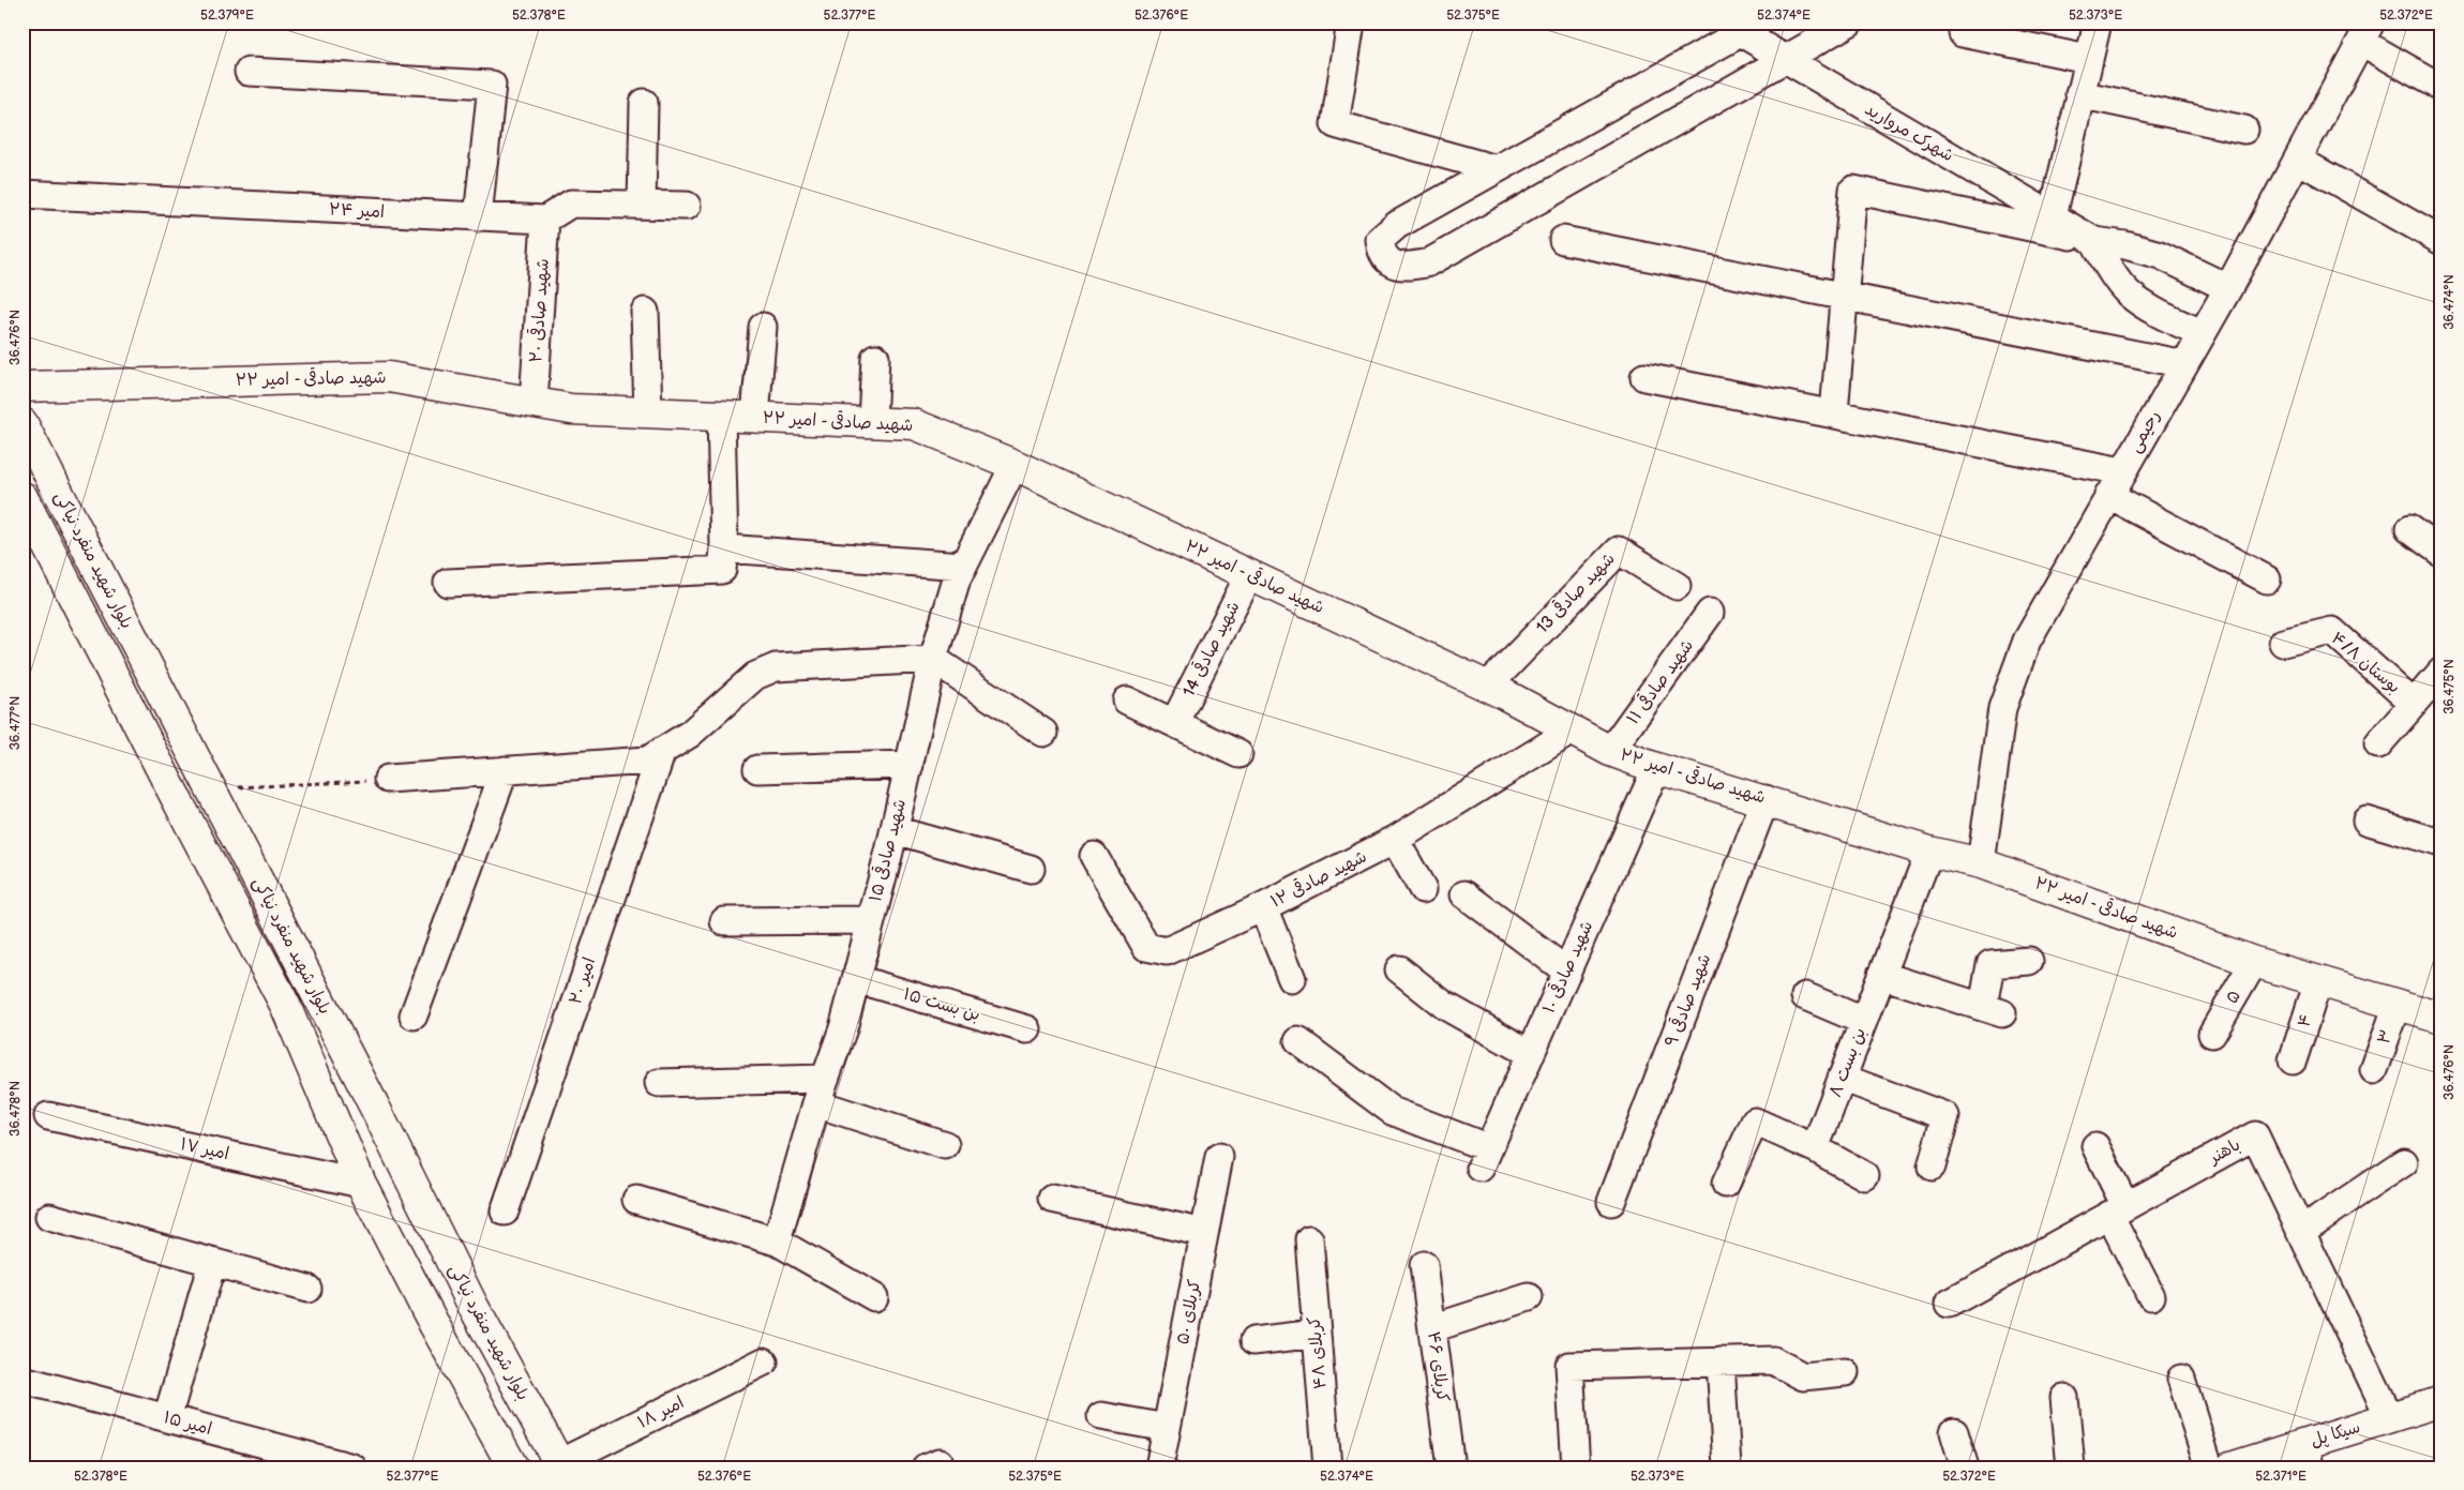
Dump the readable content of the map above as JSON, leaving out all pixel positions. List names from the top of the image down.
{
  "streets": {
    "street": [
      "شهرک مروارید",
      "امیر ۲۴",
      "شهید صادقی ۲۰",
      "شهید صادقی - امیر ۲۲",
      "رحیمی",
      "بلوار شهید منفرد نیاکی",
      "شهید صادقی 13",
      "شهید صادقی 14",
      "بوستان ۴/۸",
      "شهید صادقی ۱۱",
      "شهید صادقی ۱۵",
      "شهید صادقی ۱۲",
      "شهید صادقی ۱۰",
      "امیر ۲۰",
      "۵",
      "شهید صادقی ۹",
      "بن بست ۱۵",
      "۴",
      "۳",
      "بن بست ۸",
      "امیر ۱۷",
      "باهنر",
      "کربلای ۵۰",
      "کربلای ۴۸",
      "کربلای ۴۶",
      "امیر ۱۸",
      "امیر ۱۵",
      "سیکا پل"
    ]
  },
  "crossings": [
    ["شهرک مروارید", "رحیمی"],
    ["امیر ۲۴", "شهید صادقی ۲۰"],
    ["شهید صادقی ۲۰", "شهید صادقی - امیر ۲۲"],
    ["شهید صادقی - امیر ۲۲", "رحیمی"],
    ["شهید صادقی - امیر ۲۲", "شهید صادقی 13"],
    ["شهید صادقی - امیر ۲۲", "شهید صادقی 14"],
    ["شهید صادقی - امیر ۲۲", "شهید صادقی ۱۱"],
    ["شهید صادقی - امیر ۲۲", "شهید صادقی ۱۵"],
    ["شهید صادقی - امیر ۲۲", "شهید صادقی ۱۲"],
    ["شهید صادقی - امیر ۲۲", "شهید صادقی ۱۰"],
    ["شهید صادقی - امیر ۲۲", "۵"],
    ["شهید صادقی - امیر ۲۲", "شهید صادقی ۹"],
    ["شهید صادقی - امیر ۲۲", "۴"],
    ["شهید صادقی - امیر ۲۲", "۳"],
    ["شهید صادقی - امیر ۲۲", "بن بست ۸"],
    ["بلوار شهید منفرد نیاکی", "امیر ۱۷"],
    ["بلوار شهید منفرد نیاکی", "امیر ۱۸"],
    ["شهید صادقی ۱۵", "بن بست ۱۵"],
    ["باهنر", "سیکا پل"]
  ],
  "coordinates": [
    "52.379°E",
    "52.378°E",
    "52.377°E",
    "52.376°E",
    "52.375°E",
    "52.374°E",
    "52.373°E",
    "52.372°E",
    "36.474°N",
    "36.476°N",
    "36.475°N",
    "36.477°N",
    "36.478°N",
    "52.371°E"
  ]
}
